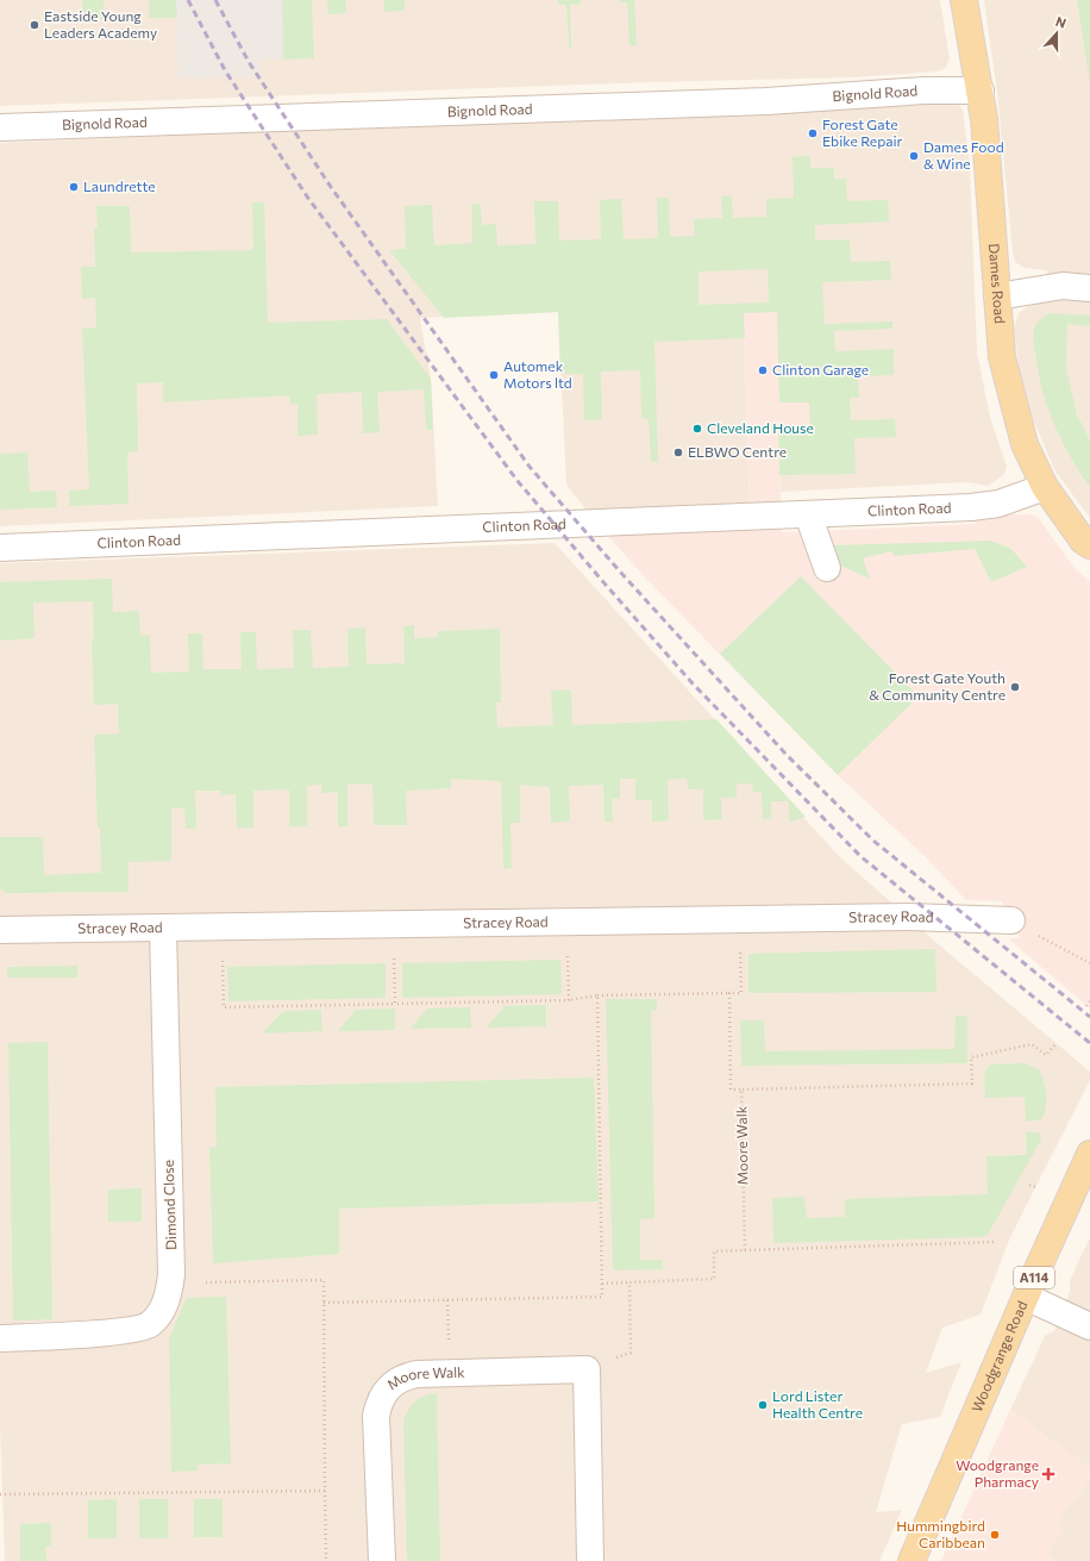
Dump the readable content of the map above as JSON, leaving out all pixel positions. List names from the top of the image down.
{
  "streets": {
    "main road": ["Dames Road", "A114", "Woodgrange Road"],
    "street": [
      "Bignold Road",
      "Clinton Road",
      "Stracey Road",
      "Moore Walk",
      "Dimond Close"
    ]
  },
  "crossings": [
    ["Bignold Road", "Dames Road"],
    ["Dames Road", "Clinton Road"],
    ["Stracey Road", "Dimond Close"]
  ],
  "places": {
    "other": [
      "Eastside Young Leaders Academy",
      "Forest Gate Ebike Repair",
      "Dames Food & Wine",
      "Laundrette",
      "Clinton Garage",
      "Automek Motors ltd",
      "Cleveland House",
      "ELBWO Centre",
      "Forest Gate Youth & Community Centre",
      "Lord Lister Health Centre",
      "Hummingbird Caribbean"
    ],
    "health": ["Woodgrange Pharmacy"]
  },
  "north": "top"
}
